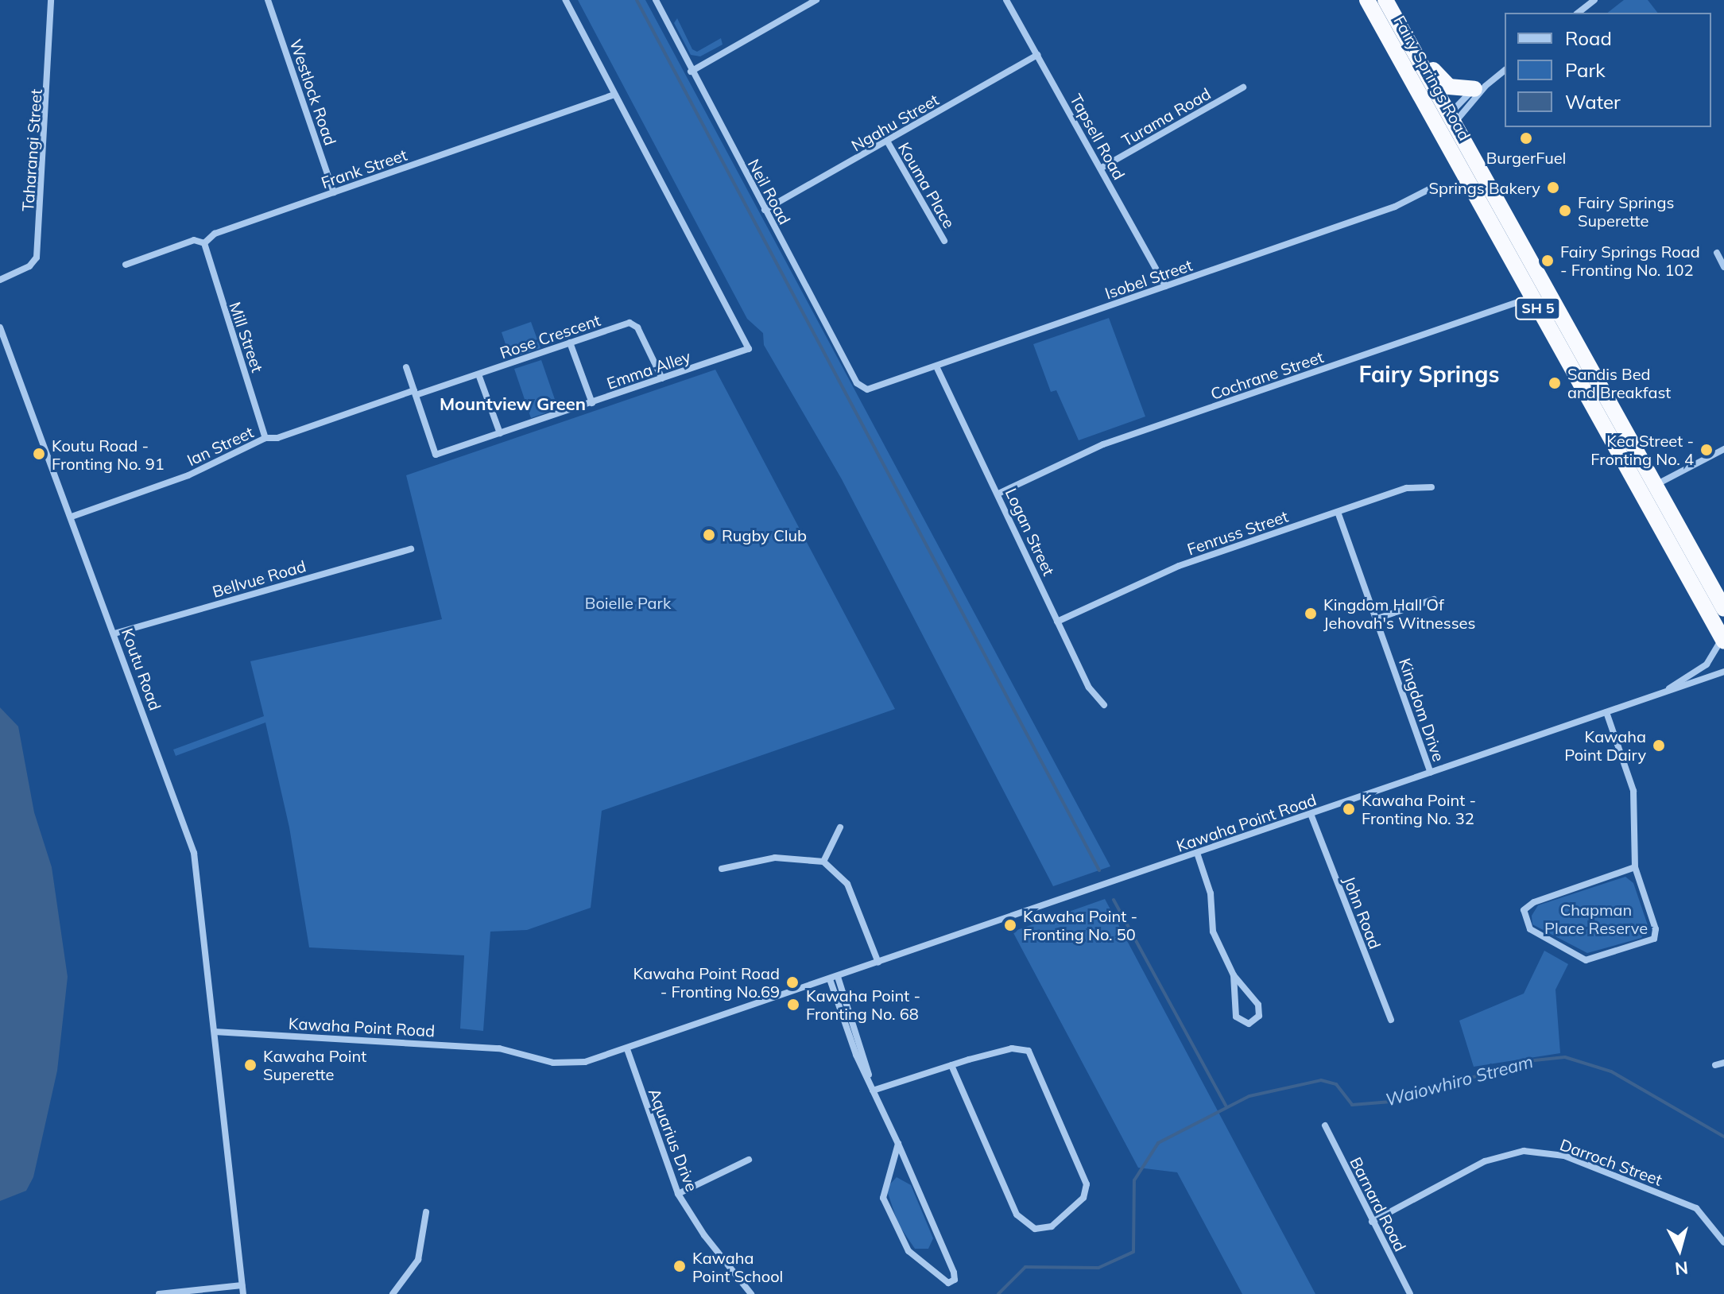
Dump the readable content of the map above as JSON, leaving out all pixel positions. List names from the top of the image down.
{
  "streets": {
    "highway": ["Fairy Springs Road", "SH 5"],
    "street": [
      "Westlock Road",
      "Turama Road",
      "Ngahu Street",
      "Tapsell Road",
      "Taharangi Street",
      "Frank Street",
      "Kouma Place",
      "Neil Road",
      "Isobel Street",
      "Rose Crescent",
      "Mill Street",
      "Emma Alley",
      "Cochrane Street",
      "Ian Street",
      "Logan Street",
      "Fenruss Street",
      "Bellvue Road",
      "Koutu Road",
      "Kingdom Drive",
      "Kawaha Point Road",
      "John Road",
      "Aquarius Drive",
      "Darroch Street",
      "Barnard Road"
    ]
  },
  "crossings": [
    ["Fairy Springs Road", "SH 5"],
    ["Fairy Springs Road", "Cochrane Street"],
    ["Fairy Springs Road", "Kawaha Point Road"],
    ["Westlock Road", "Frank Street"],
    ["Turama Road", "Tapsell Road"],
    ["Ngahu Street", "Tapsell Road"],
    ["Ngahu Street", "Kouma Place"],
    ["Ngahu Street", "Neil Road"],
    ["Tapsell Road", "Isobel Street"],
    ["Frank Street", "Mill Street"],
    ["Frank Street", "Emma Alley"],
    ["Neil Road", "Isobel Street"],
    ["Isobel Street", "Logan Street"],
    ["Rose Crescent", "Emma Alley"],
    ["Rose Crescent", "Ian Street"],
    ["Mill Street", "Ian Street"],
    ["Emma Alley", "Ian Street"],
    ["Cochrane Street", "Logan Street"],
    ["Ian Street", "Koutu Road"],
    ["Logan Street", "Fenruss Street"],
    ["Fenruss Street", "Kingdom Drive"],
    ["Bellvue Road", "Koutu Road"],
    ["Koutu Road", "Kawaha Point Road"],
    ["Kingdom Drive", "Kawaha Point Road"],
    ["Kawaha Point Road", "John Road"],
    ["Kawaha Point Road", "Aquarius Drive"],
    ["Darroch Street", "Barnard Road"]
  ],
  "districts": ["Fairy Springs", "Mountview Green"],
  "water": ["Waiowhiro Stream"],
  "parks": ["Boielle Park", "Chapman Place Reserve"],
  "places": [
    "BurgerFuel",
    "Springs Bakery",
    "Fairy Springs Superette",
    "Fairy Springs Road - Fronting No. 102",
    "Sandis Bed and Breakfast",
    "Kea Street - Fronting No. 4",
    "Koutu Road - Fronting No. 91",
    "Rugby Club",
    "Kingdom Hall Of Jehovah's Witnesses",
    "Kawaha Point Dairy",
    "Kawaha Point - Fronting No. 32",
    "Kawaha Point - Fronting No. 50",
    "Kawaha Point Road - Fronting No.69",
    "Kawaha Point - Fronting No. 68",
    "Kawaha Point Superette",
    "Kawaha Point School"
  ],
  "legend": ["Road", "Park", "Water"],
  "north": "bottom"
}
